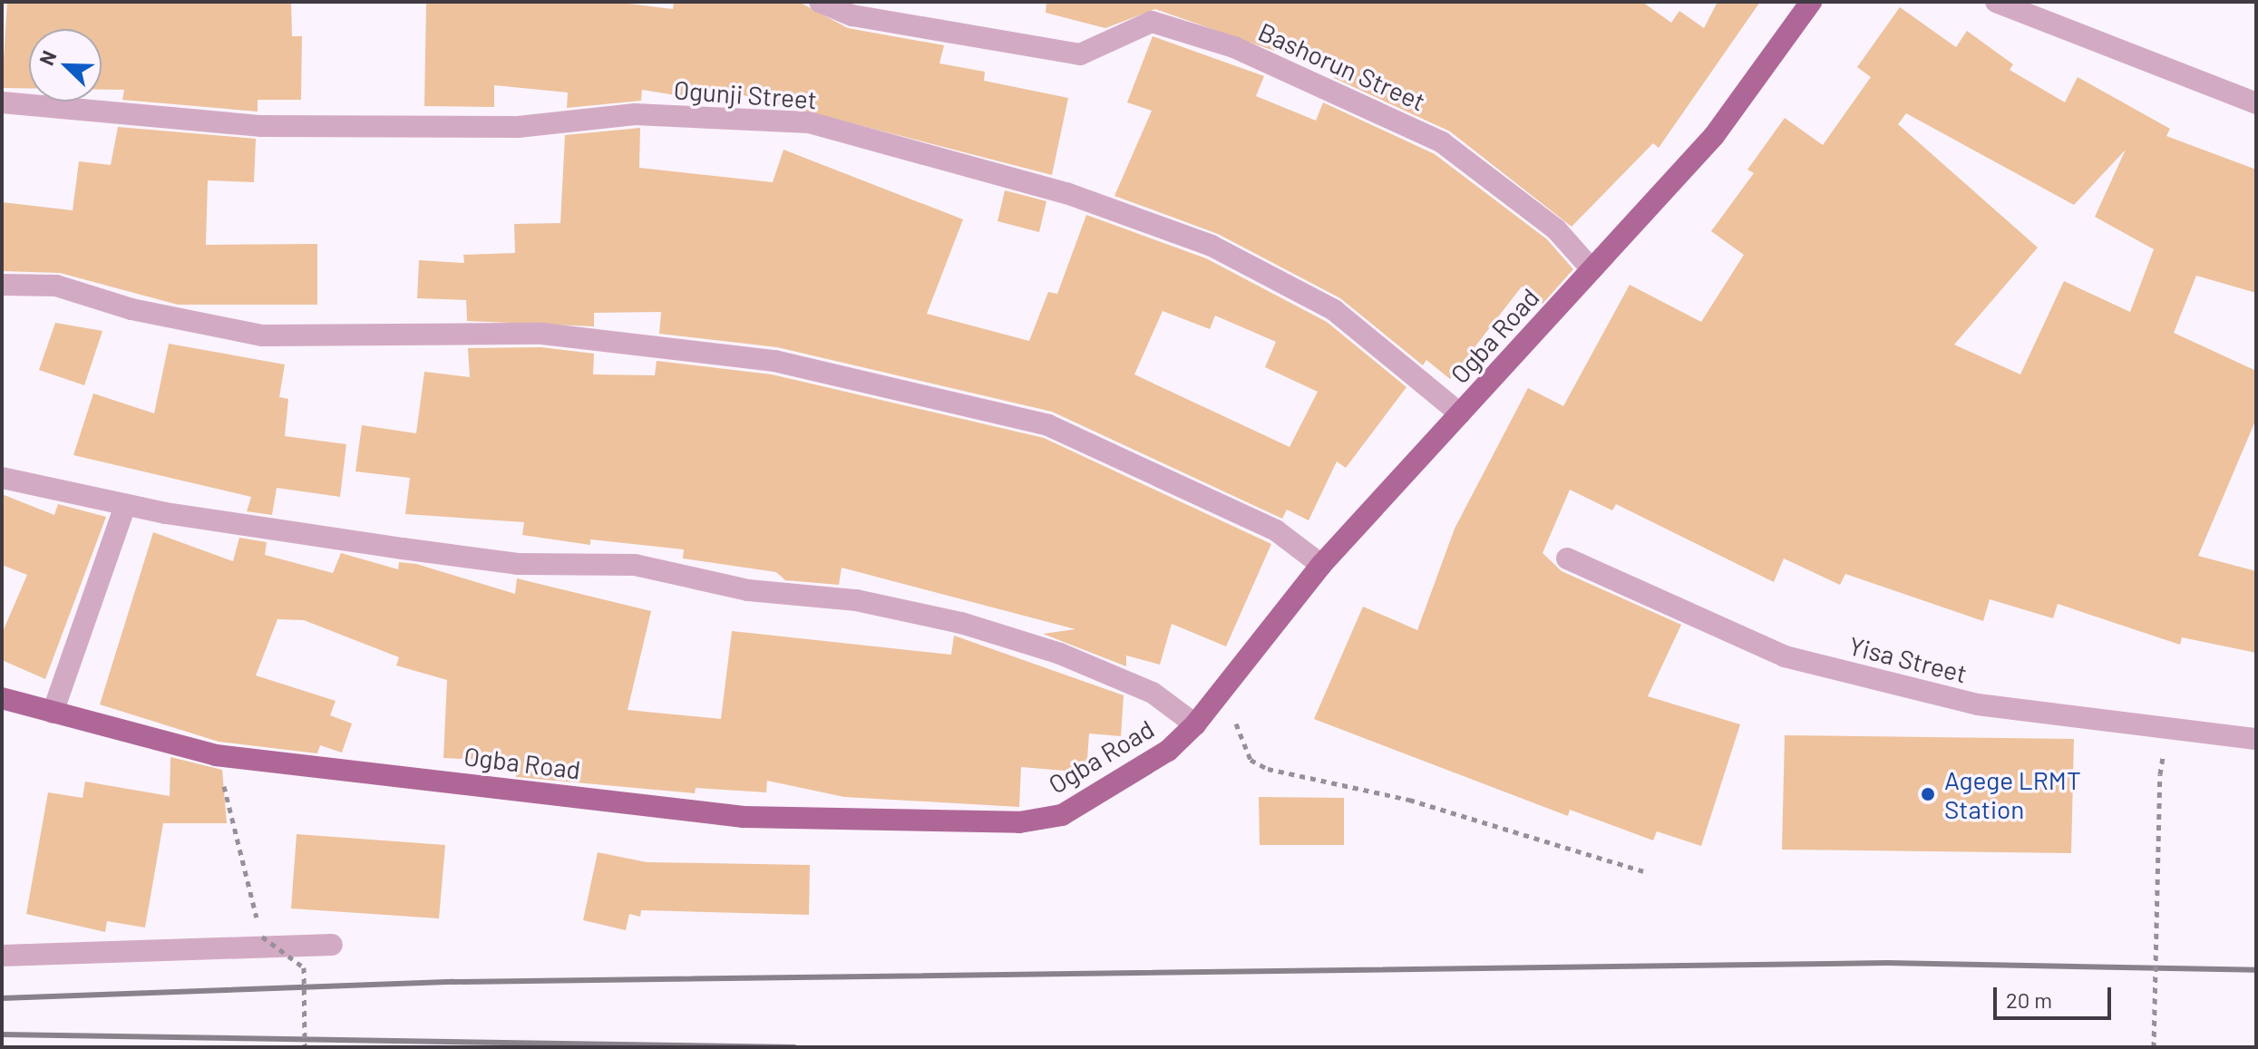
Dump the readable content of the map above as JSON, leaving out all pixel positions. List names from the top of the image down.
{
  "streets": {
    "main road": ["Ogba Road"],
    "street": ["Bashorun Street", "Ogunji Street", "Yisa Street"]
  },
  "crossings": [
    ["Bashorun Street", "Ogba Road"],
    ["Ogunji Street", "Ogba Road"]
  ],
  "places": ["Agege LRMT Station"],
  "scale_bar": "20 m",
  "north": "top left"
}
